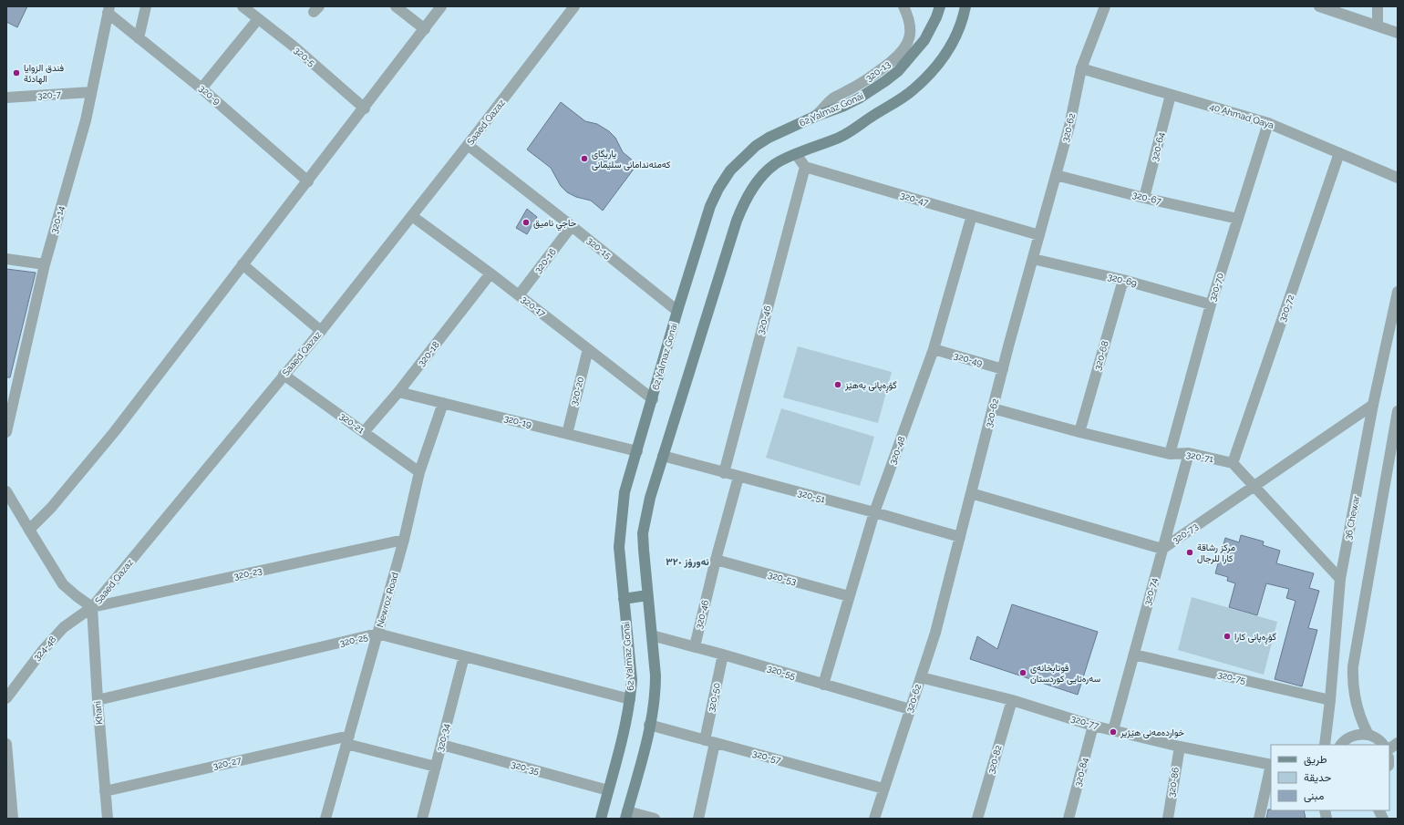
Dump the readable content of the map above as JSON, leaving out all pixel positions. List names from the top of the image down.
{
  "streets": {
    "main road": ["62 Yalmaz Gonai"],
    "street": [
      "320-5",
      "320-13",
      "320-7",
      "320-9",
      "40 Ahmad Qaya",
      "Saaed Qazaz",
      "320-62",
      "320-64",
      "320-67",
      "320-47",
      "320-14",
      "320-15",
      "320-16",
      "320-69",
      "320-70",
      "320-17",
      "320-72",
      "320-46",
      "320-18",
      "320-68",
      "320-49",
      "320-20",
      "320-19",
      "320-21",
      "320-48",
      "320-71",
      "320-51",
      "36 Chewar",
      "320-73",
      "320-23",
      "320-53",
      "320-74",
      "Newroz Road",
      "320-25",
      "324-48",
      "320-55",
      "320-75",
      "320-50",
      "Khani",
      "320-77",
      "320-34",
      "320-57",
      "320-82",
      "320-27",
      "320-35",
      "320-84",
      "320-86"
    ]
  },
  "crossings": [
    ["320-13", "62 Yalmaz Gonai"],
    ["320-7", "320-14"],
    ["320-9", "320-14"],
    ["62 Yalmaz Gonai", "320-15"],
    ["62 Yalmaz Gonai", "320-17"],
    ["62 Yalmaz Gonai", "320-19"],
    ["62 Yalmaz Gonai", "320-25"],
    ["62 Yalmaz Gonai", "320-35"],
    ["40 Ahmad Qaya", "320-62"],
    ["40 Ahmad Qaya", "320-64"],
    ["40 Ahmad Qaya", "320-70"],
    ["40 Ahmad Qaya", "320-72"],
    ["Saaed Qazaz", "320-15"],
    ["Saaed Qazaz", "320-17"],
    ["Saaed Qazaz", "320-21"],
    ["Saaed Qazaz", "320-23"],
    ["Saaed Qazaz", "324-48"],
    ["Saaed Qazaz", "Khani"],
    ["320-62", "320-67"],
    ["320-62", "320-47"],
    ["320-62", "320-69"],
    ["320-62", "320-49"],
    ["320-62", "320-71"],
    ["320-62", "320-51"],
    ["320-62", "320-73"],
    ["320-62", "320-55"],
    ["320-62", "320-77"],
    ["320-62", "320-57"],
    ["320-64", "320-67"],
    ["320-67", "320-70"],
    ["320-47", "320-46"],
    ["320-47", "320-48"],
    ["320-15", "320-16"],
    ["320-16", "320-17"],
    ["320-69", "320-70"],
    ["320-69", "320-68"],
    ["320-70", "320-71"],
    ["320-17", "320-18"],
    ["320-17", "320-20"],
    ["320-72", "320-71"],
    ["320-46", "320-51"],
    ["320-46", "320-53"],
    ["320-46", "320-55"],
    ["320-18", "320-19"],
    ["320-18", "320-21"],
    ["320-68", "320-71"],
    ["320-49", "320-48"],
    ["320-20", "320-19"],
    ["320-19", "Newroz Road"],
    ["320-21", "Newroz Road"],
    ["320-48", "320-51"],
    ["320-48", "320-53"],
    ["320-48", "320-55"],
    ["320-71", "320-74"],
    ["36 Chewar", "320-73"],
    ["36 Chewar", "320-75"],
    ["320-73", "320-74"],
    ["320-23", "Newroz Road"],
    ["320-23", "324-48"],
    ["320-23", "Khani"],
    ["320-74", "320-75"],
    ["320-74", "320-77"],
    ["Newroz Road", "320-25"],
    ["Newroz Road", "320-27"],
    ["320-25", "Khani"],
    ["320-25", "320-34"],
    ["324-48", "Khani"],
    ["320-55", "320-50"],
    ["320-50", "320-57"],
    ["Khani", "320-27"],
    ["320-77", "320-82"],
    ["320-77", "320-84"],
    ["320-77", "320-86"],
    ["320-34", "320-35"]
  ],
  "districts": ["نەورۆز ٣٢٠"],
  "places": [
    "فندق الزوايا الهادئة",
    "یاریگای کەمئەندامانی سلێمانی",
    "حاجي ناميق",
    "گۆڕەپانی بەهێز",
    "مركز رشاقة كارا للرجال",
    "گۆڕەپانی کارا",
    "قوتابخانەی سەرەتایی کوردستان",
    "خواردەمەنی هێژیر"
  ],
  "legend": ["طريق", "حديقة", "مبنى"]
}
